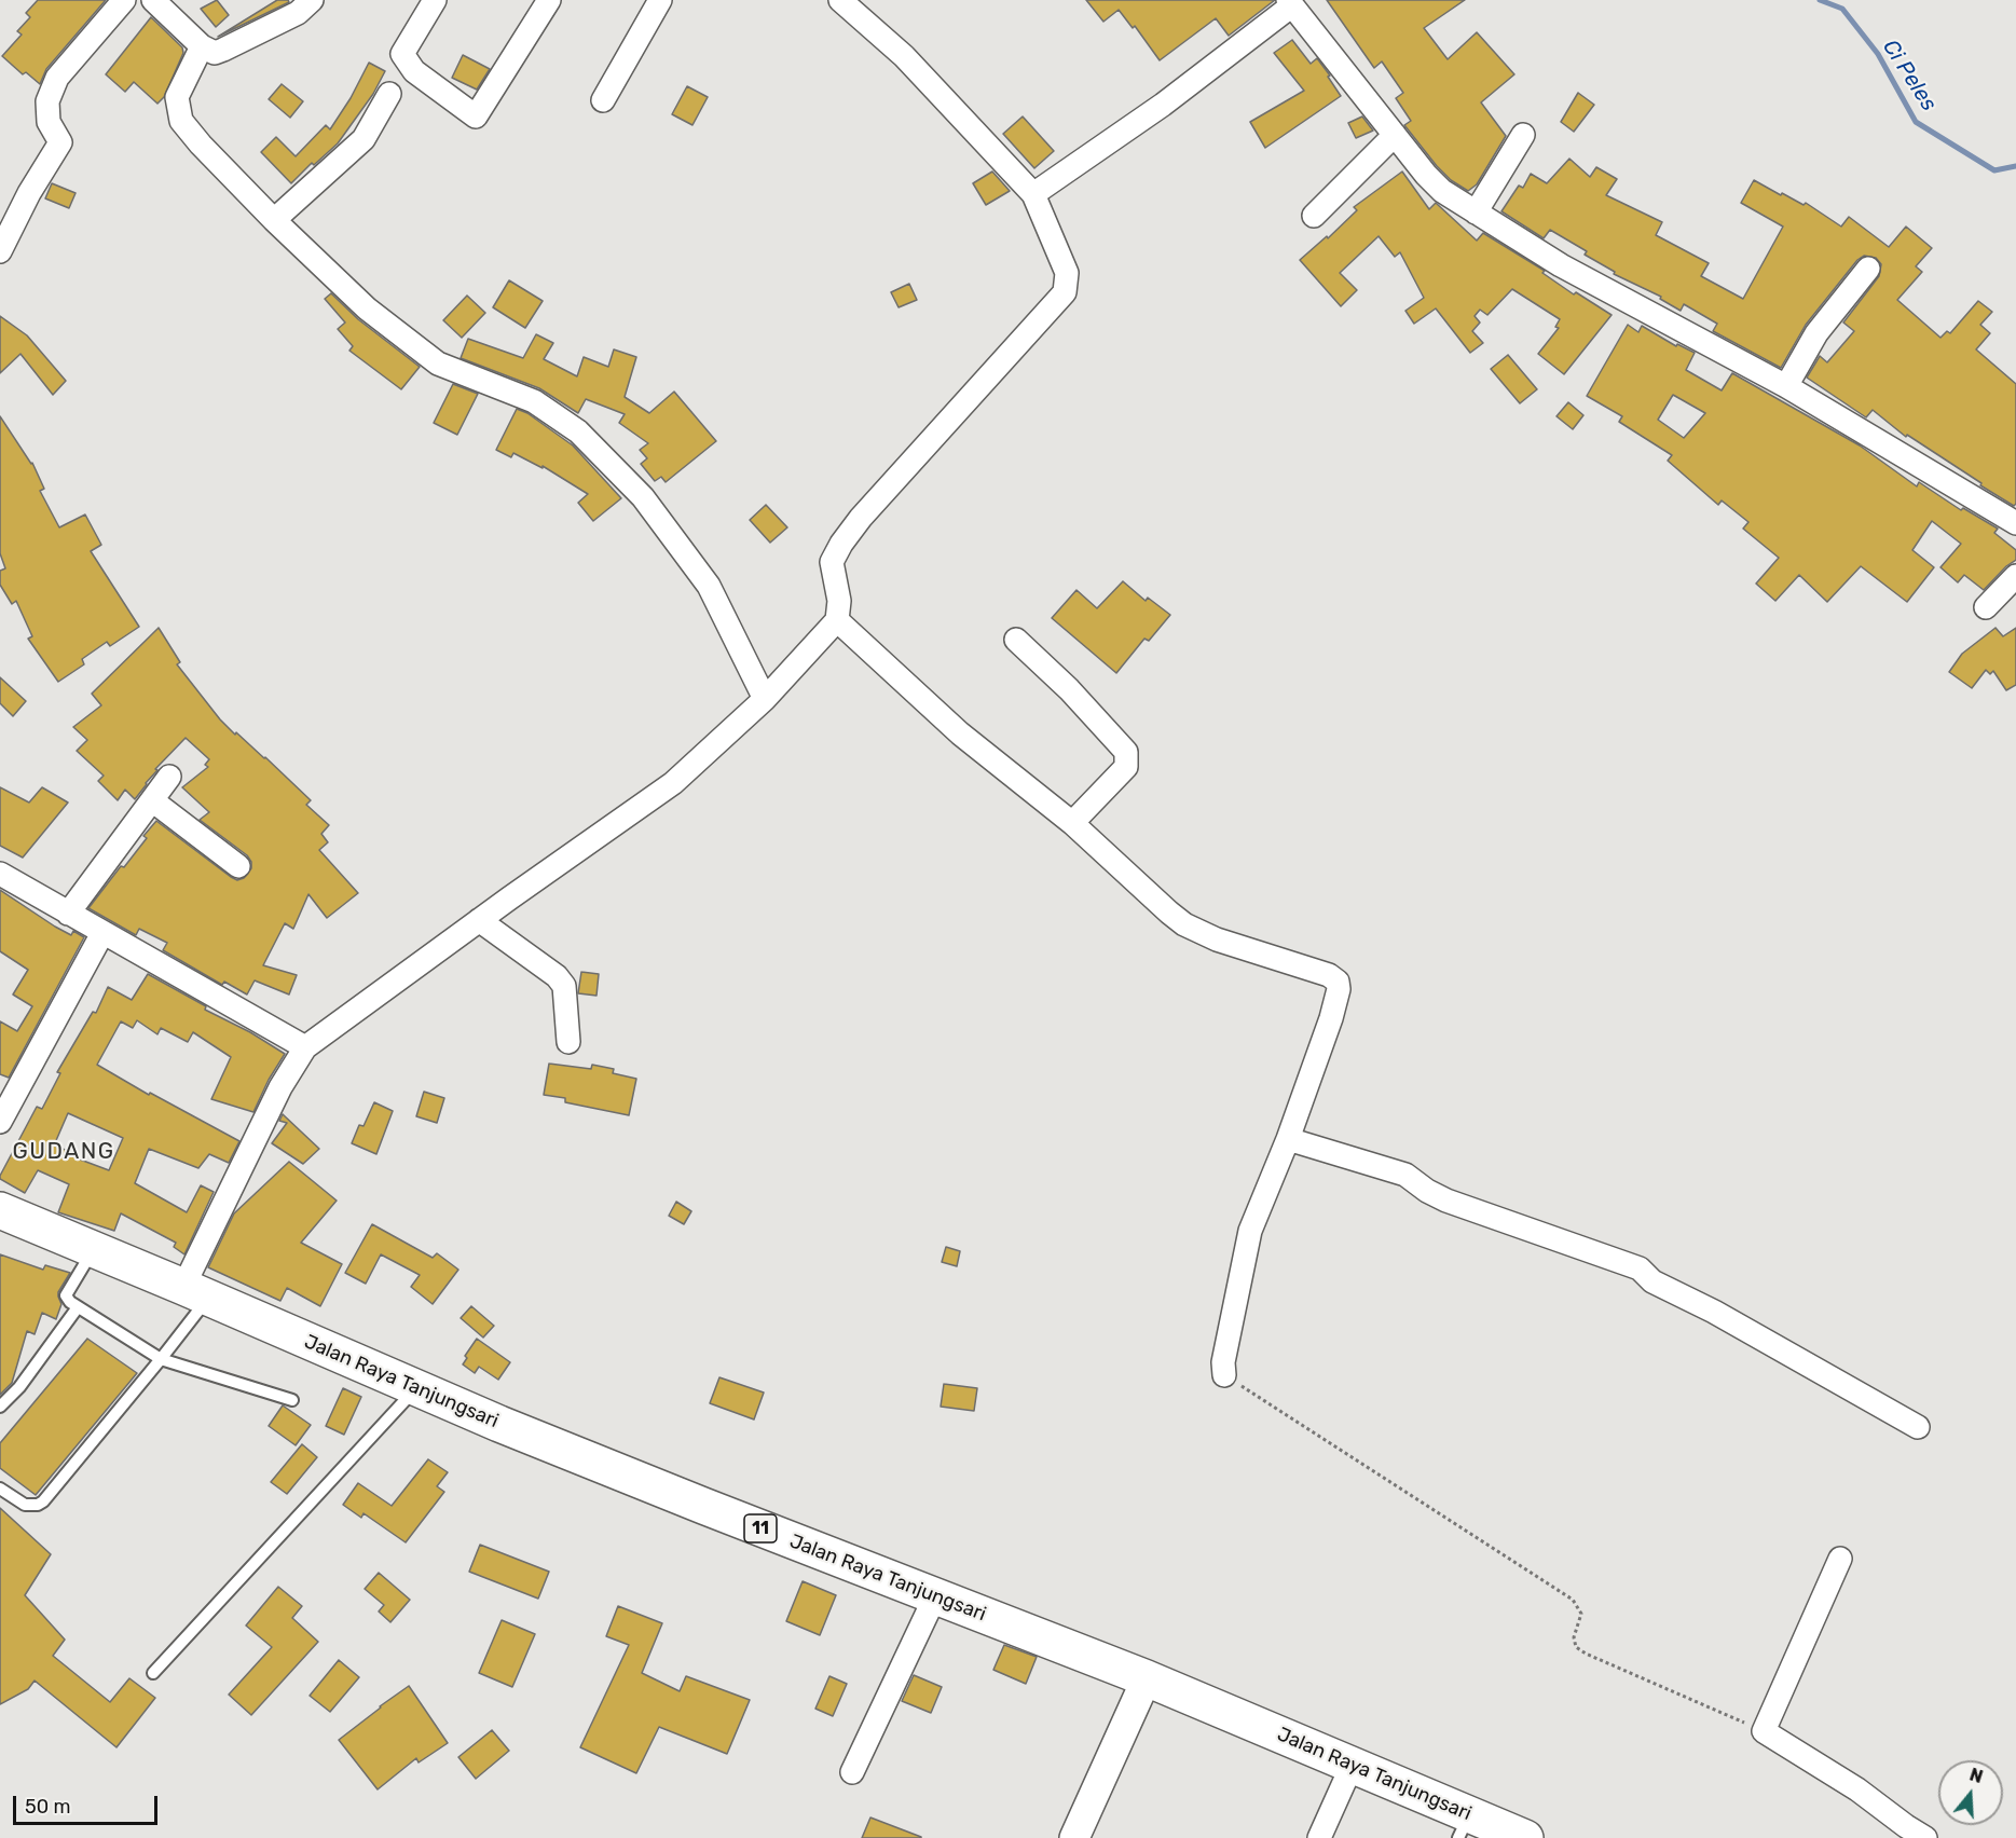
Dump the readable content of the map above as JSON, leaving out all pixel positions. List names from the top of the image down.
{
  "streets": {
    "highway": ["Jalan Raya Tanjungsari", "11"]
  },
  "districts": ["GUDANG"],
  "water": ["Ci Peles"],
  "scale_bar": "50 m",
  "north": "top"
}
